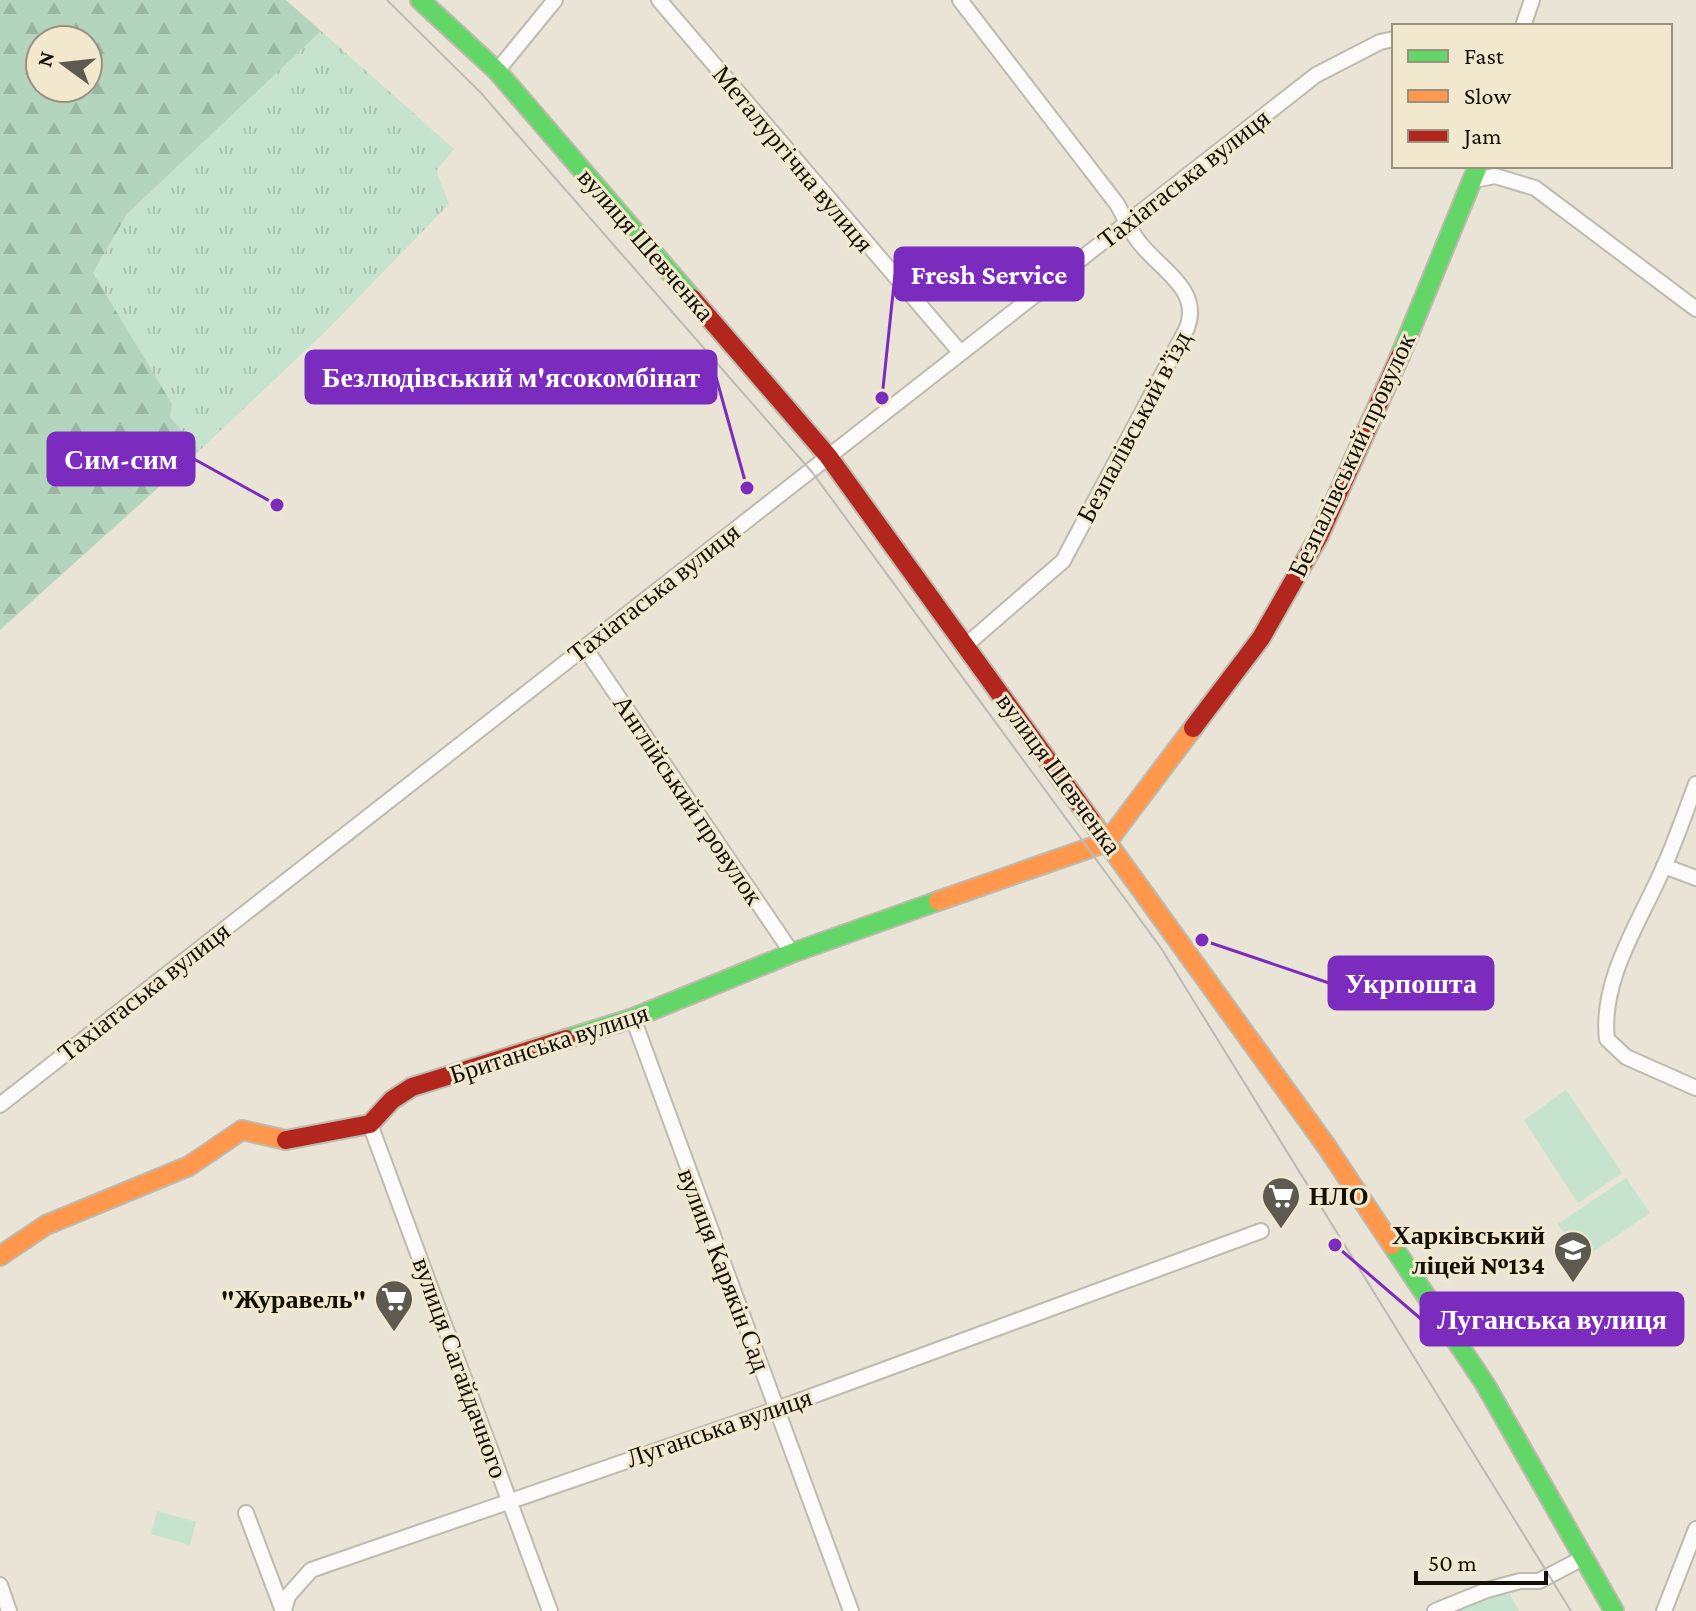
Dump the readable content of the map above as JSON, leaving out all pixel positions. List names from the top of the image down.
{
  "streets": {
    "main road": ["вулиця Шевченка", "Безпалівський провулок", "Британська вулиця"],
    "street": [
      "Металургічна вулиця",
      "Тахіатаська вулиця",
      "Безпалівський в’їзд",
      "Англійський провулок",
      "вулиця Карякін Сад",
      "вулиця Сагайдачного",
      "Луганська вулиця"
    ]
  },
  "crossings": [
    ["Металургічна вулиця", "Тахіатаська вулиця"],
    ["Тахіатаська вулиця", "вулиця Шевченка"],
    ["Тахіатаська вулиця", "Безпалівський в’їзд"],
    ["Тахіатаська вулиця", "Англійський провулок"],
    ["вулиця Шевченка", "Безпалівський в’їзд"],
    ["вулиця Шевченка", "Безпалівський провулок"],
    ["вулиця Шевченка", "Британська вулиця"],
    ["Безпалівський провулок", "Британська вулиця"],
    ["Англійський провулок", "Британська вулиця"],
    ["Британська вулиця", "вулиця Карякін Сад"],
    ["Британська вулиця", "вулиця Сагайдачного"],
    ["вулиця Карякін Сад", "Луганська вулиця"],
    ["вулиця Сагайдачного", "Луганська вулиця"]
  ],
  "places": {
    "other": [
      "Fresh Service",
      "Безлюдівський м'ясокомбінат",
      "Сим-сим",
      "Укрпошта",
      "Луганська вулиця"
    ],
    "supermarket": ["НЛО", "\"Журавель\""],
    "school or university": ["Харківський ліцей №134"]
  },
  "legend": ["Fast", "Slow", "Jam"],
  "scale_bar": "50 m",
  "north": "left"
}
